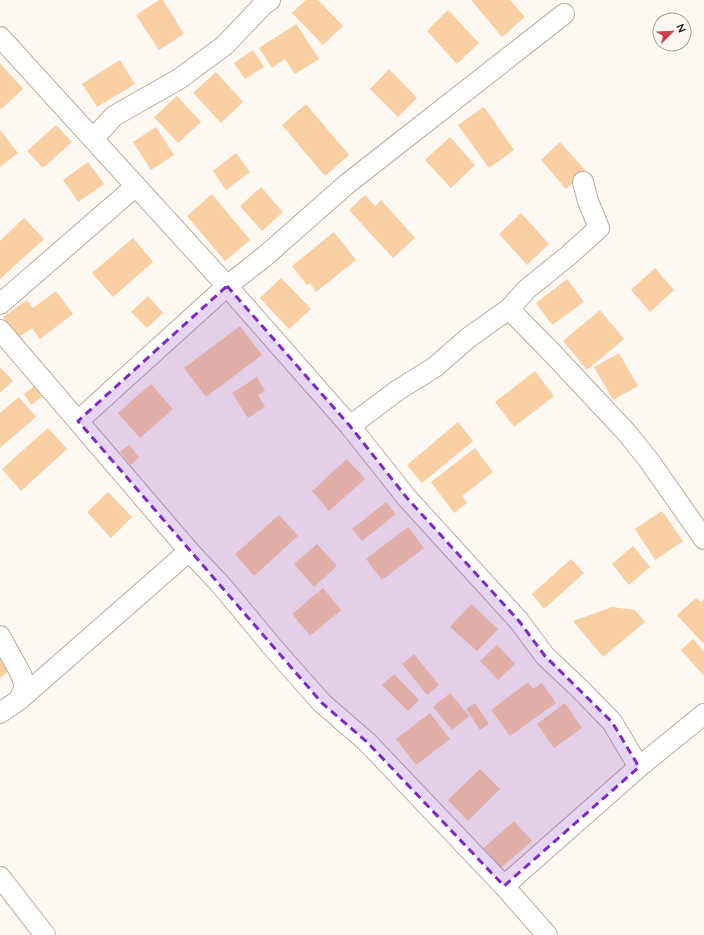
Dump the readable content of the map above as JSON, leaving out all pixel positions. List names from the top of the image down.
{
  "north": "top right"
}
